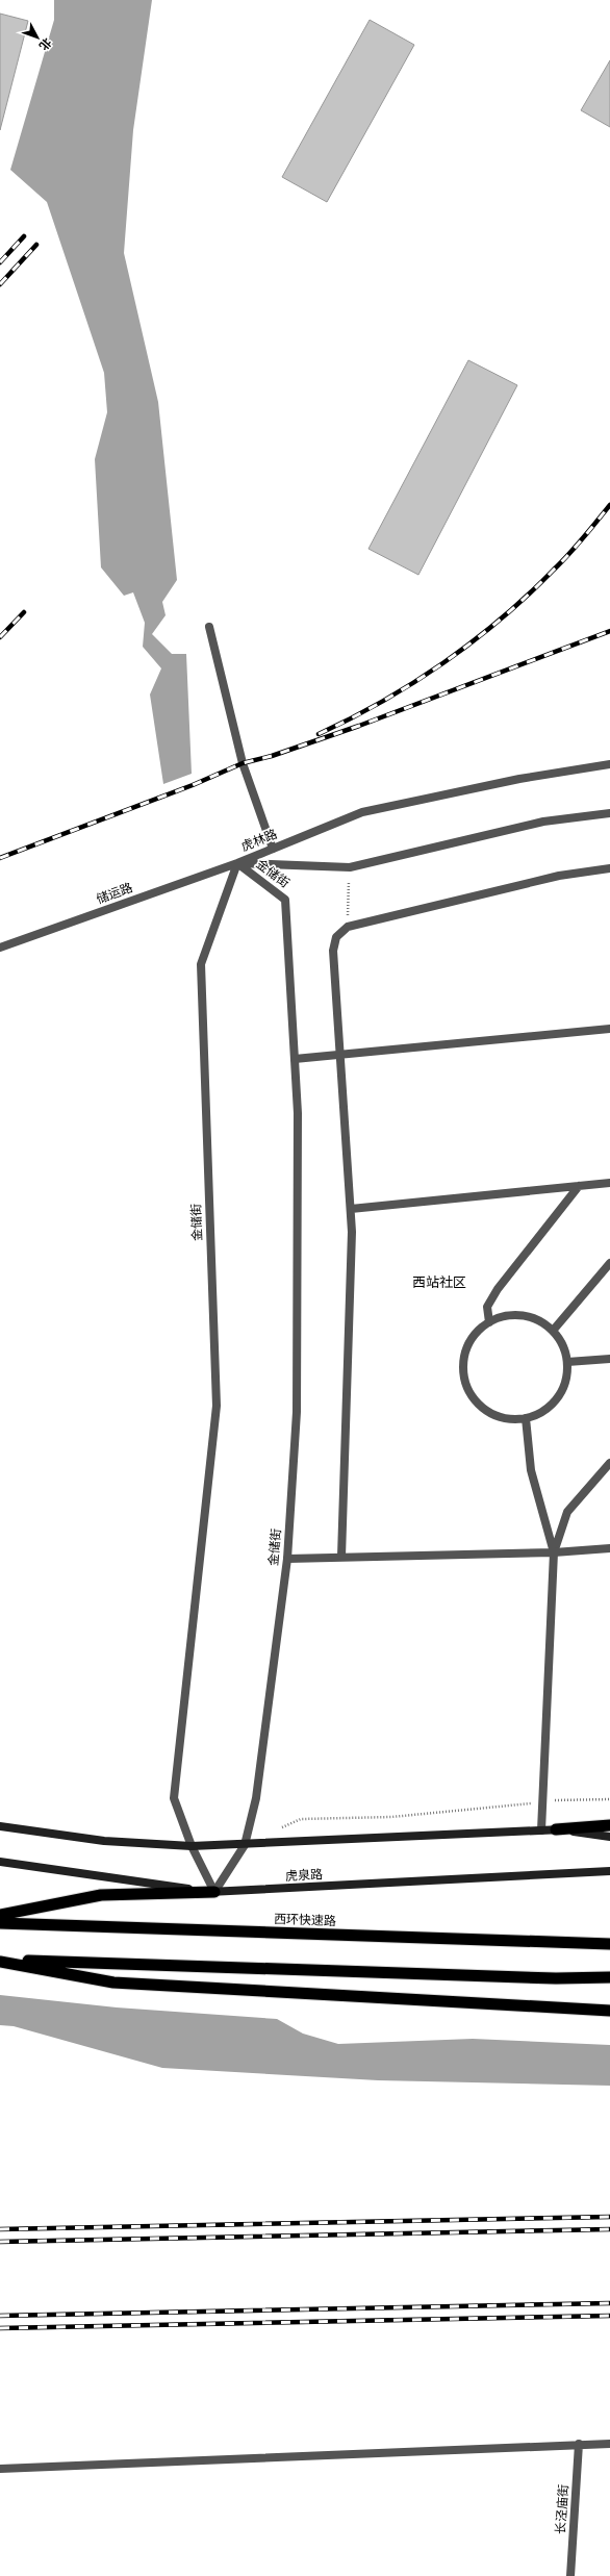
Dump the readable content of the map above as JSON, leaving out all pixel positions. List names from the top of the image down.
{
  "streets": {
    "highway": ["西环快速路"],
    "main road": ["虎泉路"],
    "street": [
      "虎林路",
      "金储街",
      "储运路",
      "长泾庙街"
    ]
  },
  "crossings": [
    ["虎林路", "金储街"],
    ["虎林路", "储运路"],
    ["金储街", "储运路"],
    ["金储街", "虎泉路"]
  ],
  "districts": ["西站社区"],
  "north": "bottom right"
}
